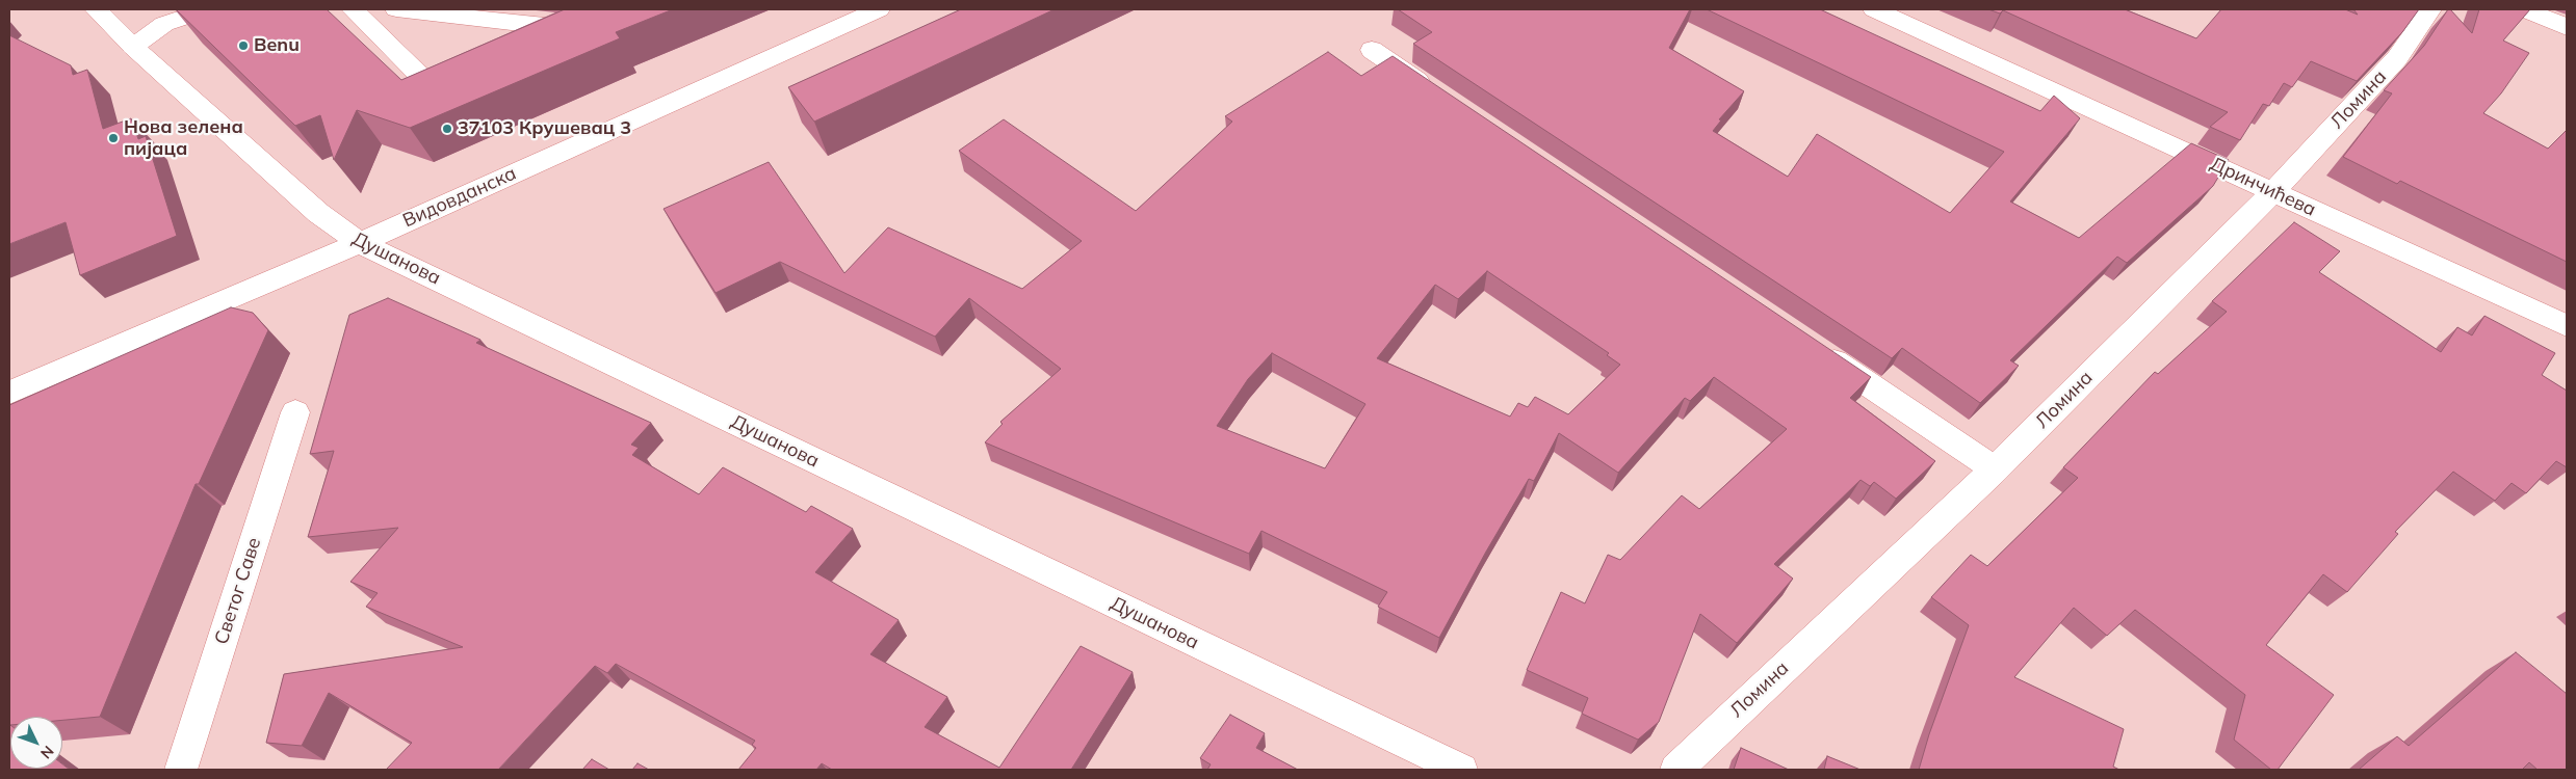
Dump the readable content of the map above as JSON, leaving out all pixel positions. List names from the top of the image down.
{
  "streets": {
    "street": [
      "Ломина",
      "Дринчићева",
      "Видовданска",
      "Душанова",
      "Светог Саве"
    ]
  },
  "crossings": [
    ["Ломина", "Дринчићева"],
    ["Видовданска", "Душанова"]
  ],
  "places": ["Benu", "37103 Крушевац 3", "Нова зелена пијаца"],
  "north": "bottom right"
}
